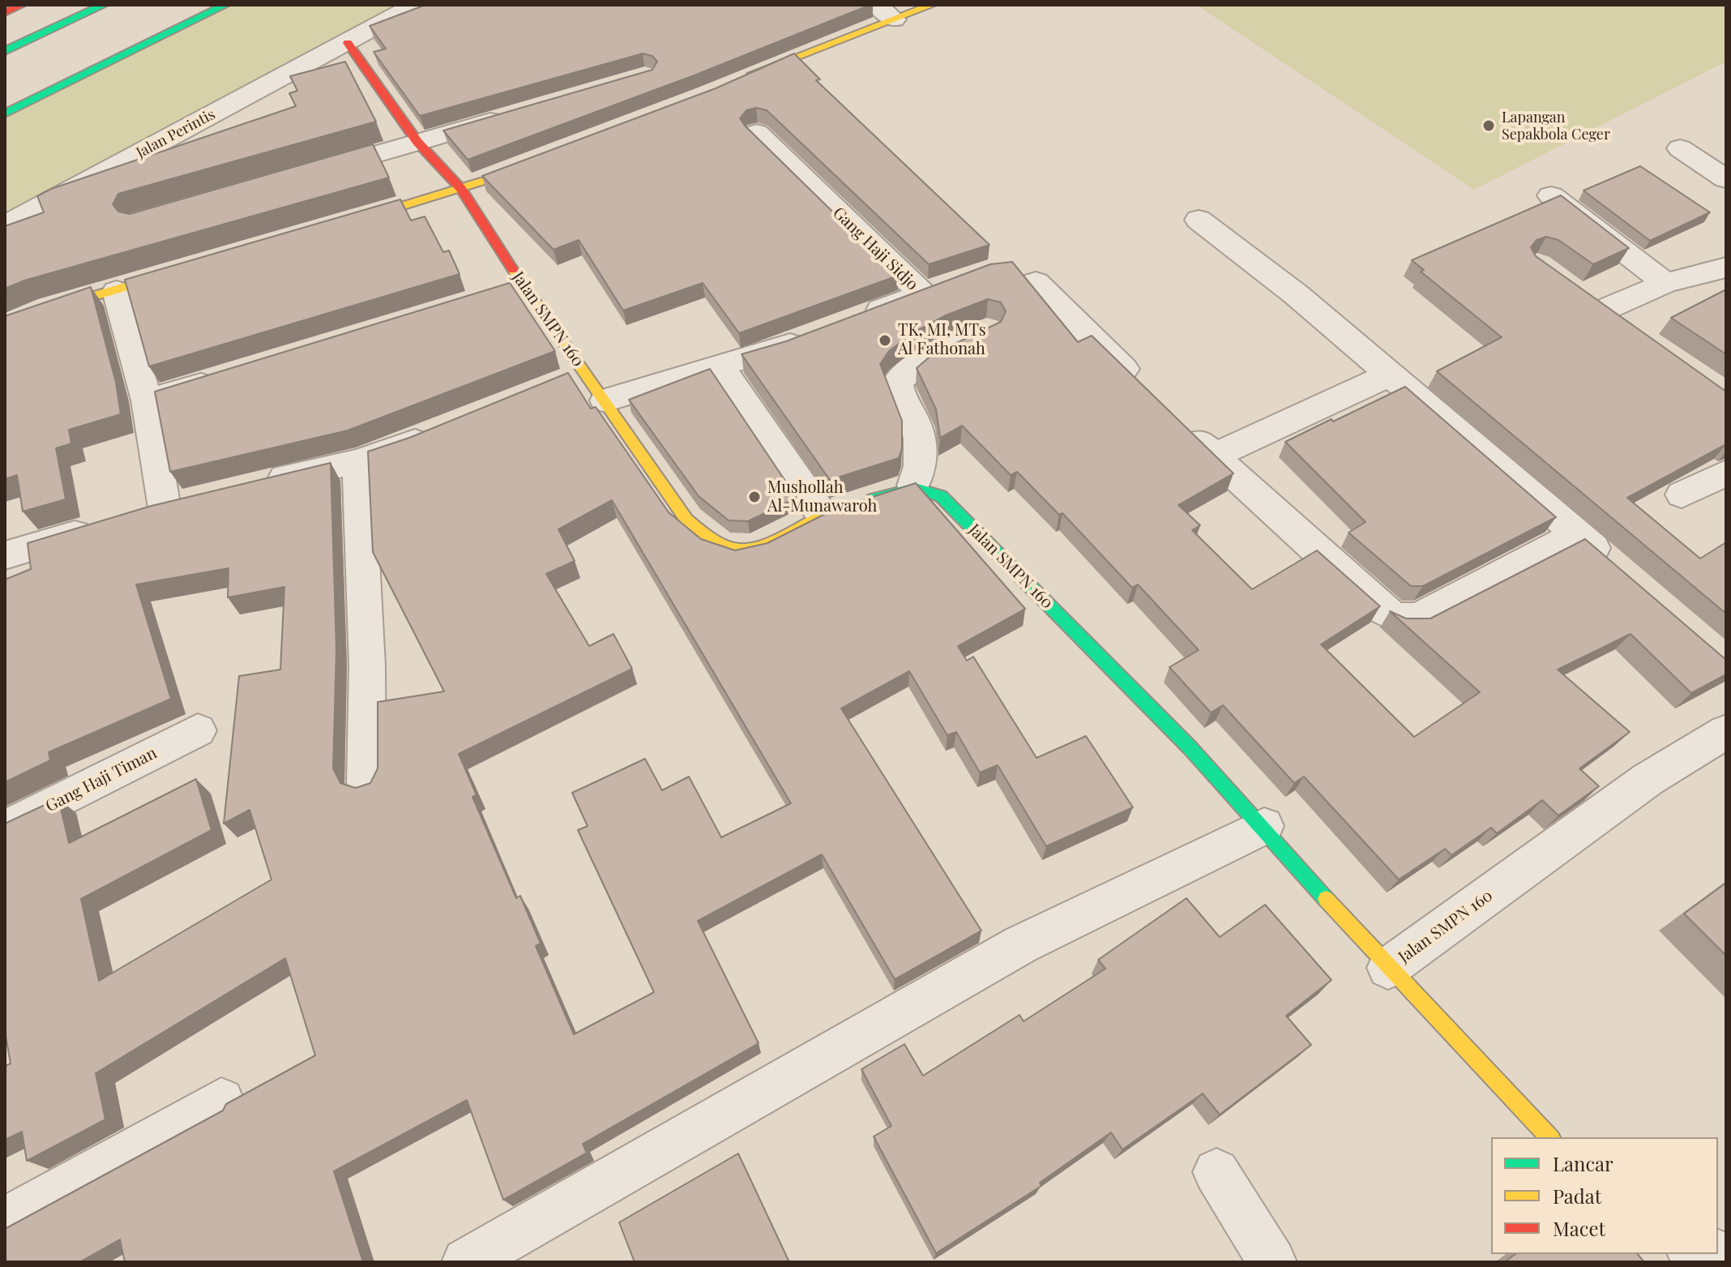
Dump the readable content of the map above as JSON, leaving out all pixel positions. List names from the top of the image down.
{
  "streets": {
    "main road": ["Jalan SMPN 160"],
    "street": ["Jalan Perintis", "Gang Haji Sidjo", "Gang Haji Timan"]
  },
  "crossings": [
    ["Jalan Perintis", "Jalan SMPN 160"]
  ],
  "places": ["Lapangan Sepakbola Ceger", "TK, MI, MTs Al Fathonah", "Mushollah Al-Munawaroh"],
  "legend": ["Lancar", "Padat", "Macet"]
}
